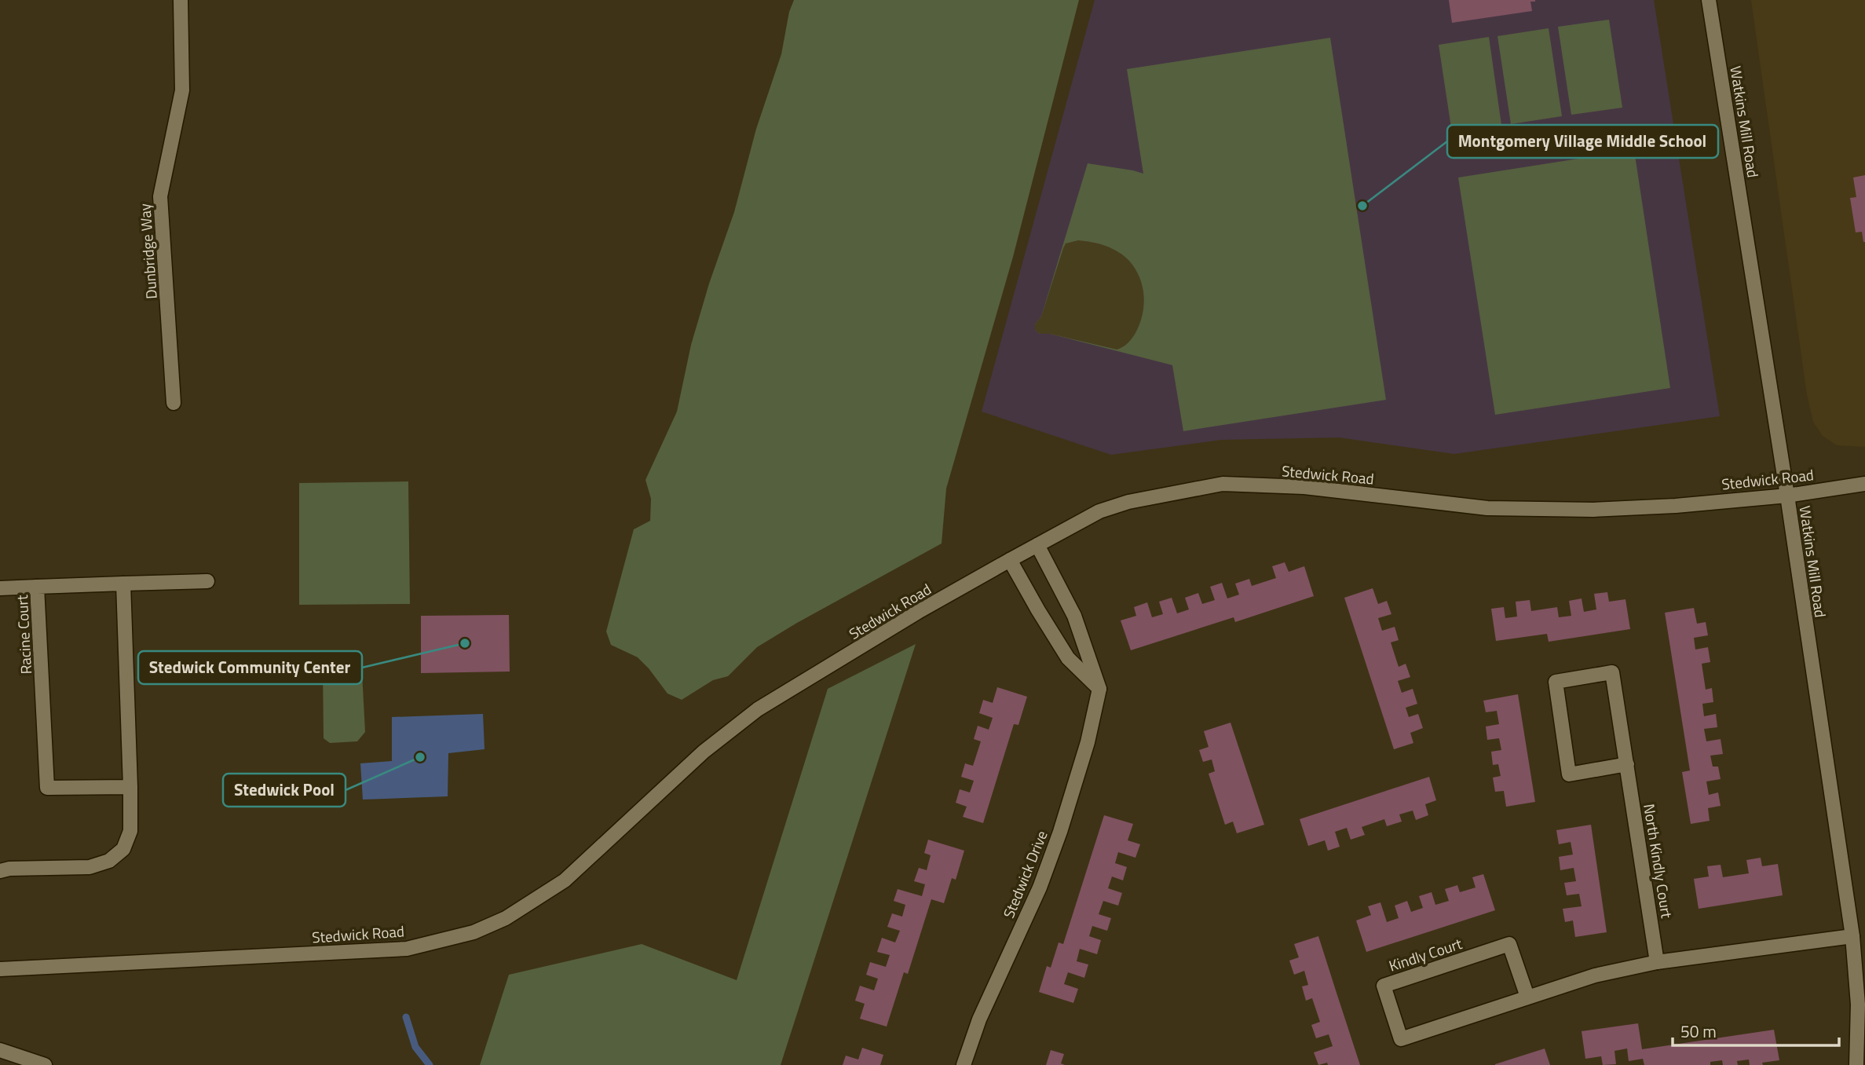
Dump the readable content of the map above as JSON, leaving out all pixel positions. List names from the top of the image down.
{
  "streets": {
    "street": [
      "Watkins Mill Road",
      "Dunbridge Way",
      "Stedwick Road",
      "Racine Court",
      "North Kindly Court",
      "Stedwick Drive",
      "Kindly Court"
    ]
  },
  "crossings": [
    ["Watkins Mill Road", "Stedwick Road"],
    ["Watkins Mill Road", "Kindly Court"],
    ["North Kindly Court", "Kindly Court"]
  ],
  "places": ["Montgomery Village Middle School", "Stedwick Community Center", "Stedwick Pool"],
  "scale_bar": "50 m"
}
